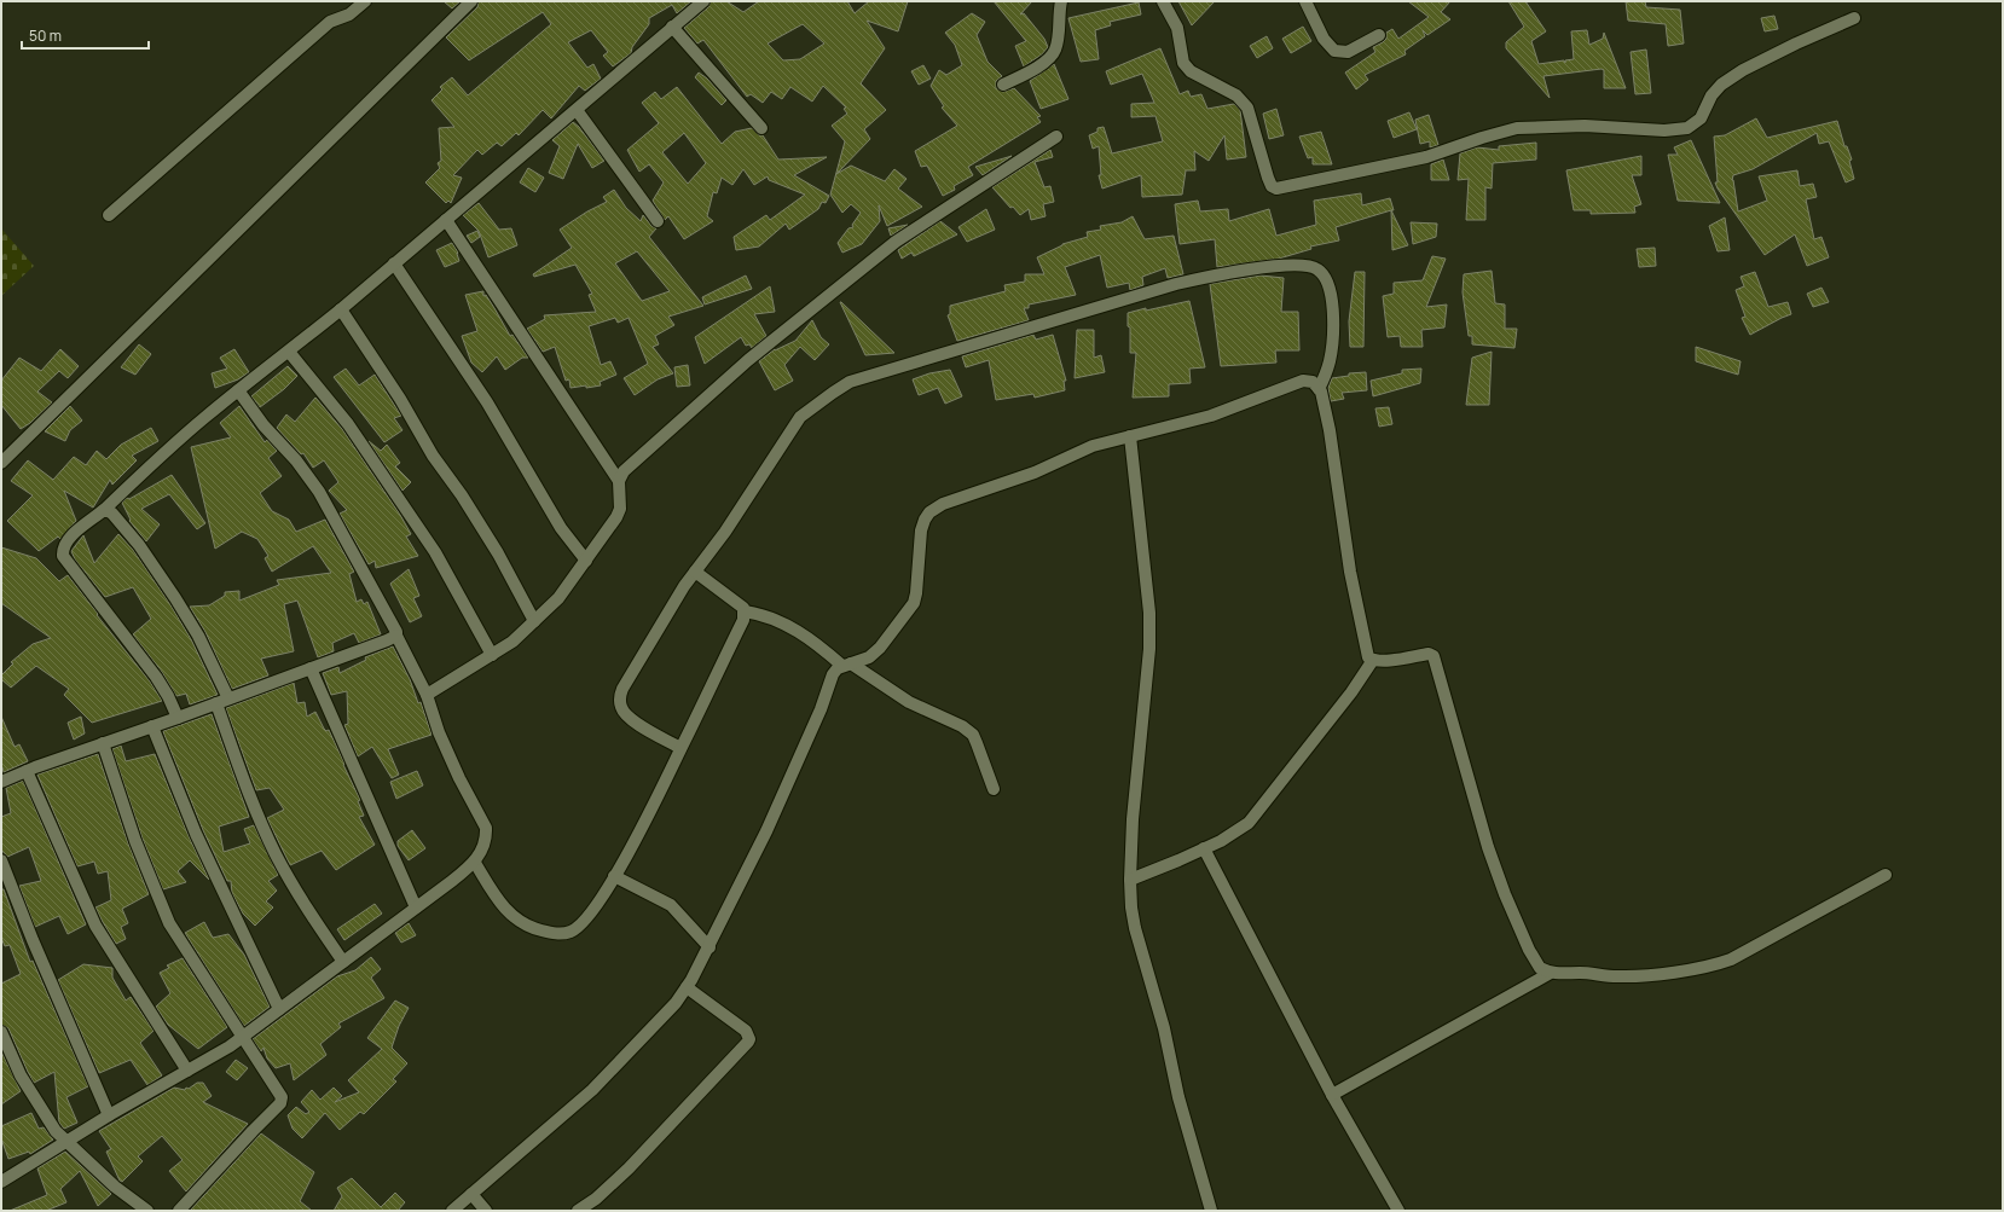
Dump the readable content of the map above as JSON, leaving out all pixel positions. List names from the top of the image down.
{
  "scale_bar": "50 m"
}
